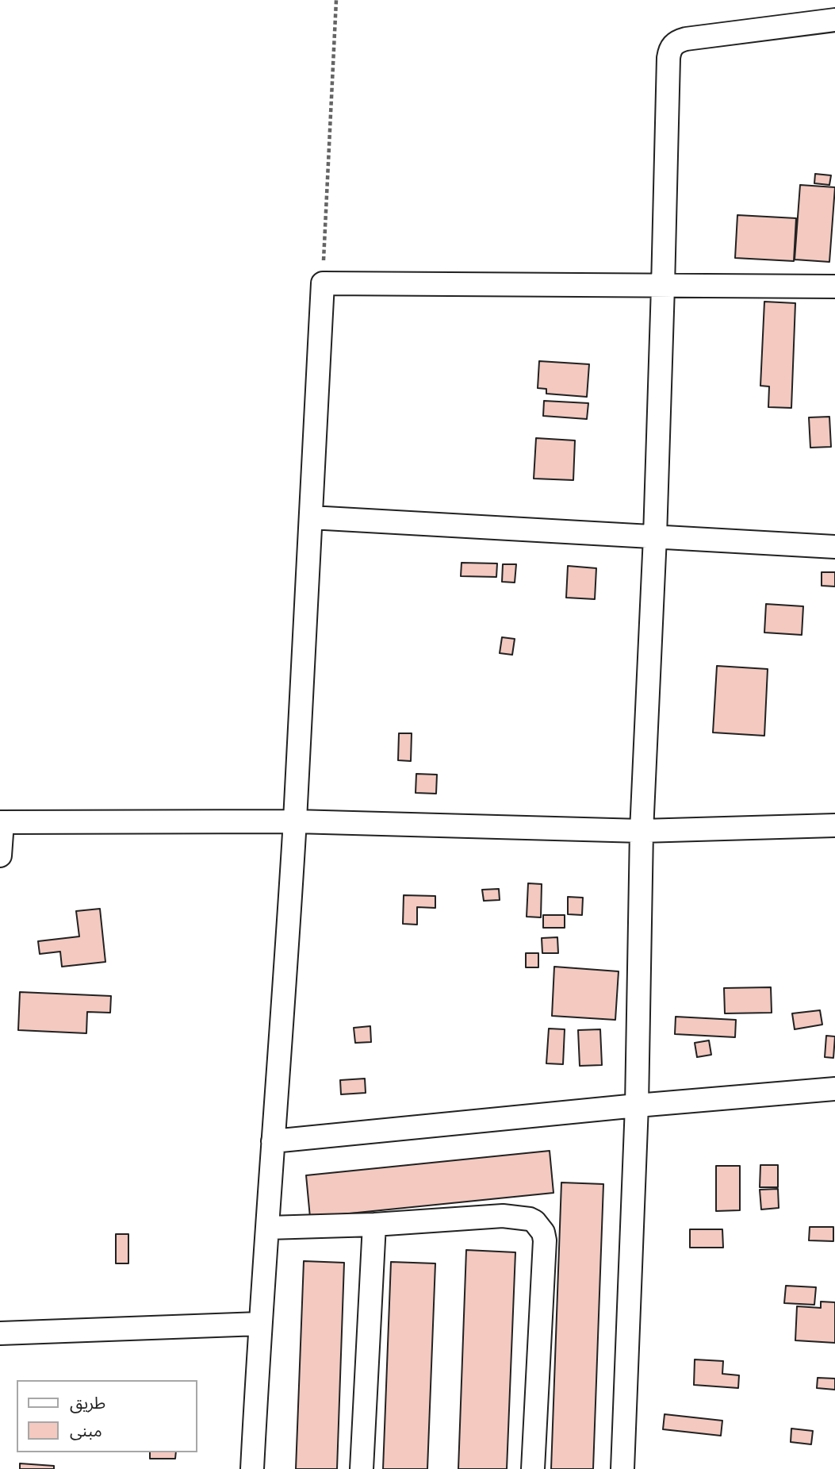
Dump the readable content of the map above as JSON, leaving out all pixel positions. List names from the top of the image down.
{
  "legend": ["طريق", "مبنى"]
}
